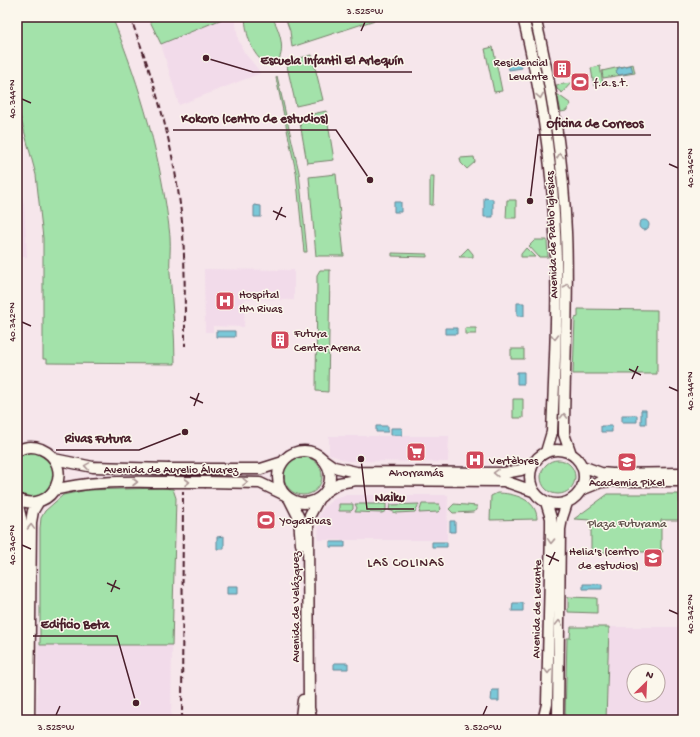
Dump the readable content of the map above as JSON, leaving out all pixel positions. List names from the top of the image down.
{
  "streets": {
    "street": [
      "Avenida de Pablo Iglesias",
      "Avenida de Aurelio Álvarez",
      "Avenida de Velázquez",
      "Avenida de Levante"
    ]
  },
  "crossings": [
    ["Avenida de Pablo Iglesias", "Avenida de Levante"],
    ["Avenida de Aurelio Álvarez", "Avenida de Velázquez"]
  ],
  "districts": ["LAS COLINAS"],
  "parks": ["Plaza Futurama"],
  "places": {
    "other": [
      "Escuela Infantil El Arlequín",
      "Kokoro (centro de estudios)",
      "Oficina de Correos",
      "Rivas Futura",
      "Naiku",
      "Edificio Beta"
    ],
    "building": ["Residencial Levante", "Futura Center Arena"],
    "sports": ["f.a.s.t.", "YogaRivas"],
    "hospital": ["Hospital HM Rivas", "Vertèbres"],
    "supermarket": ["Ahorramás"],
    "school or university": ["Academia Pixel", "Helia's (centro de estudios)"]
  },
  "north": "top right",
  "coordinates": [
    "3.525°W",
    "40.344°N",
    "40.346°N",
    "40.342°N",
    "40.340°N",
    "3.520°W"
  ]
}
